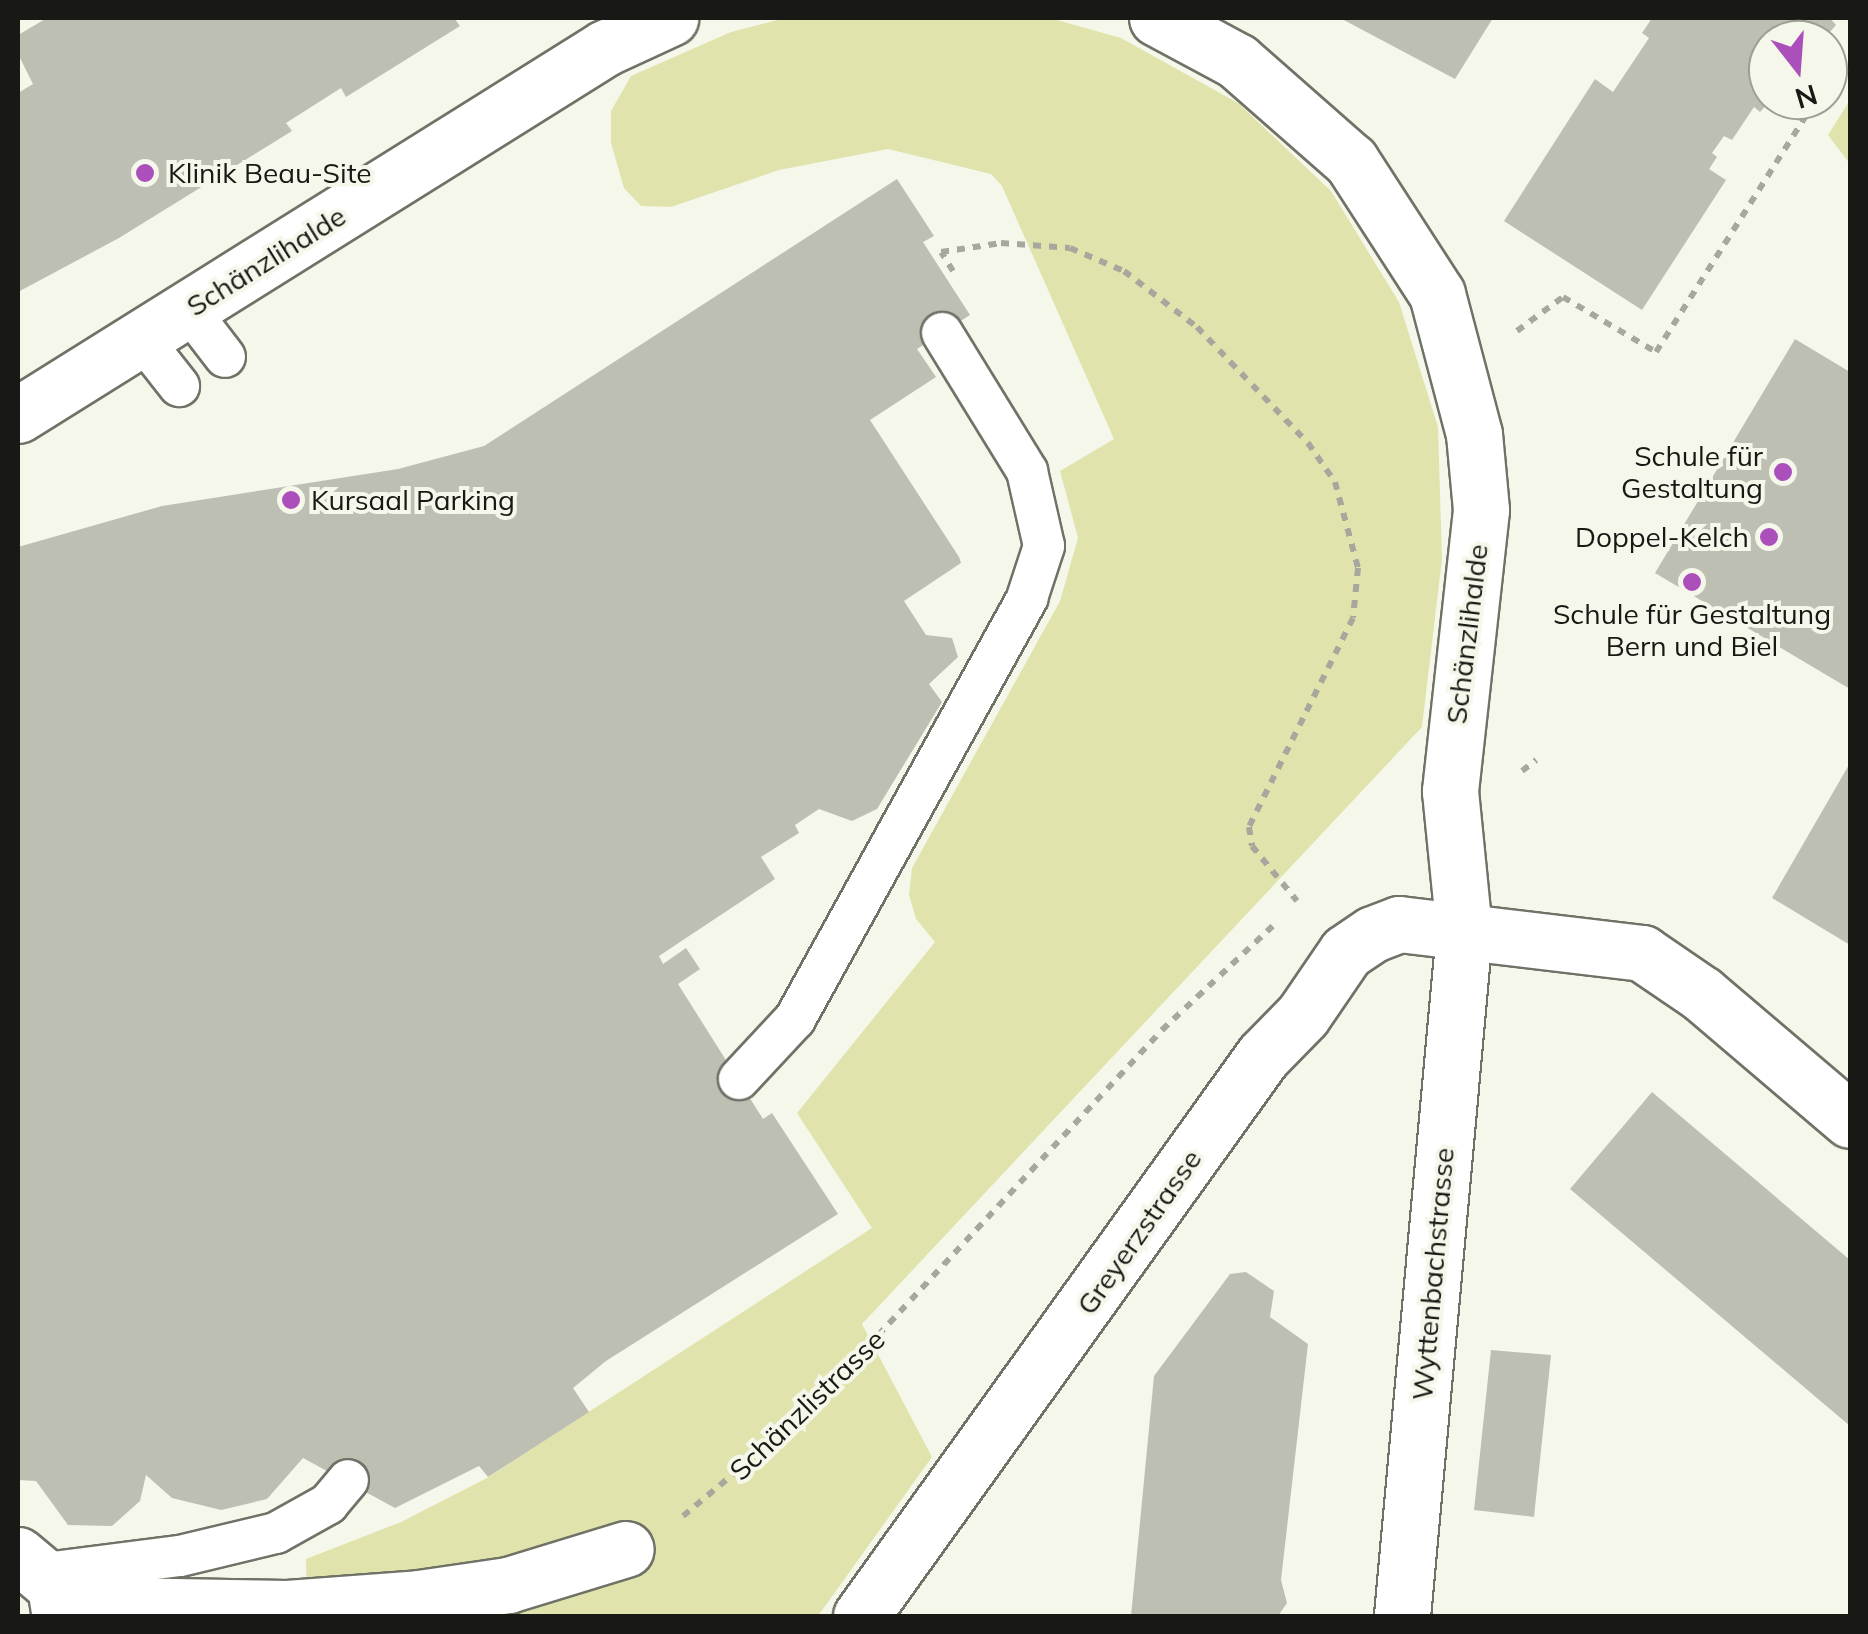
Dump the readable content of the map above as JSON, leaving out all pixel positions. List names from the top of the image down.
{
  "streets": {
    "street": ["Schänzlihalde", "Greyerzstrasse", "Wyttenbachstrasse"],
    "path": ["Schänzlistrasse"]
  },
  "crossings": [
    ["Schänzlihalde", "Greyerzstrasse"],
    ["Schänzlihalde", "Wyttenbachstrasse"],
    ["Greyerzstrasse", "Wyttenbachstrasse"]
  ],
  "places": [
    "Klinik Beau-Site",
    "Schule für Gestaltung",
    "Kursaal Parking",
    "Doppel-Kelch",
    "Schule für Gestaltung Bern und Biel"
  ],
  "north": "bottom"
}
